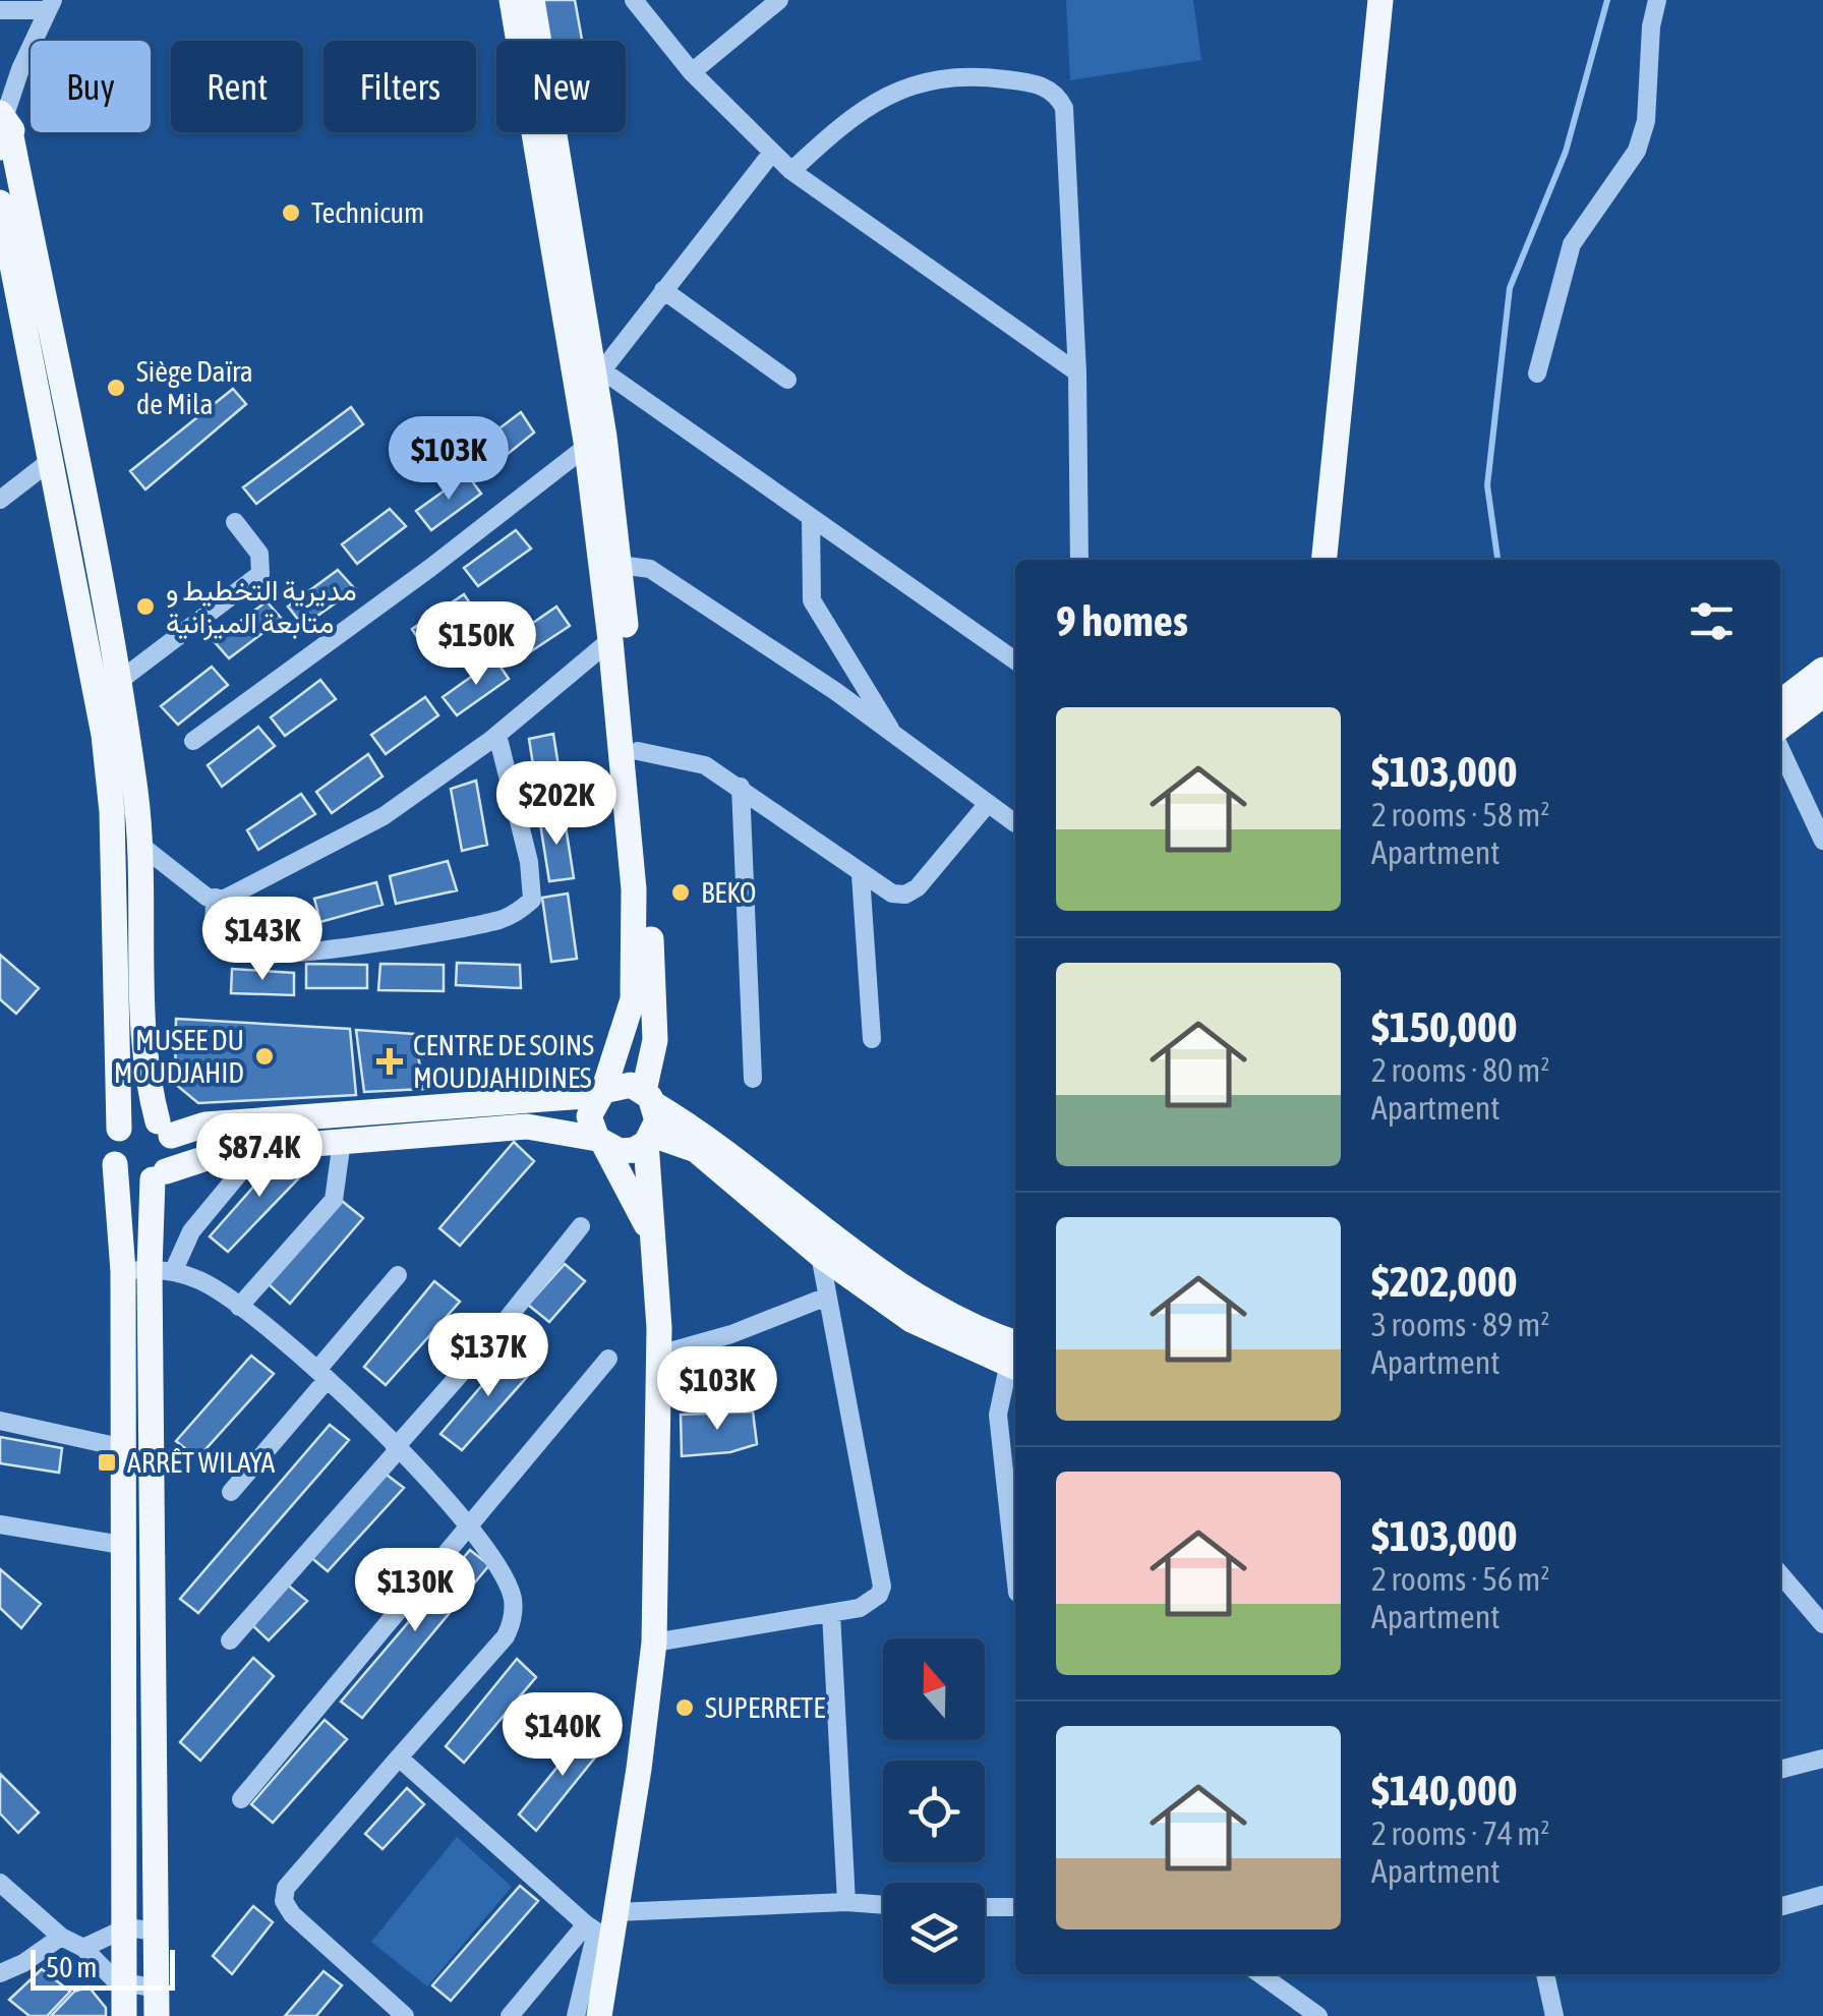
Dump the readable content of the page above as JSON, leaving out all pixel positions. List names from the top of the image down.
{
  "places": {
    "other": [
      "Technicum",
      "Siège Daïra de Mila",
      "مديرية التخطيط و متابعة الميزانية",
      "BEKO",
      "MUSEE DU MOUDJAHID",
      "SUPERRETE"
    ],
    "health": ["CENTRE DE SOINS MOUDJAHIDINES"],
    "transit": ["ARRÊT WILAYA"]
  },
  "scale_bar": "50 m",
  "north": "top",
  "page": {
    "chip": [
      "Buy",
      "Rent",
      "Filters",
      "New"
    ],
    "price": [
      "$103K",
      "$150K",
      "$202K",
      "$143K",
      "$87.4K",
      "$137K",
      "$103K",
      "$130K",
      "$140K"
    ],
    "heading": "9 homes",
    "list": [
      {
        "name": "$103,000",
        "note": "2 rooms · 58 m² · Apartment"
      },
      {
        "name": "$150,000",
        "note": "2 rooms · 80 m² · Apartment"
      },
      {
        "name": "$202,000",
        "note": "3 rooms · 89 m² · Apartment"
      },
      {
        "name": "$103,000",
        "note": "2 rooms · 56 m² · Apartment"
      },
      {
        "name": "$140,000",
        "note": "2 rooms · 74 m² · Apartment"
      }
    ],
    "scale": "50 m"
  }
}
